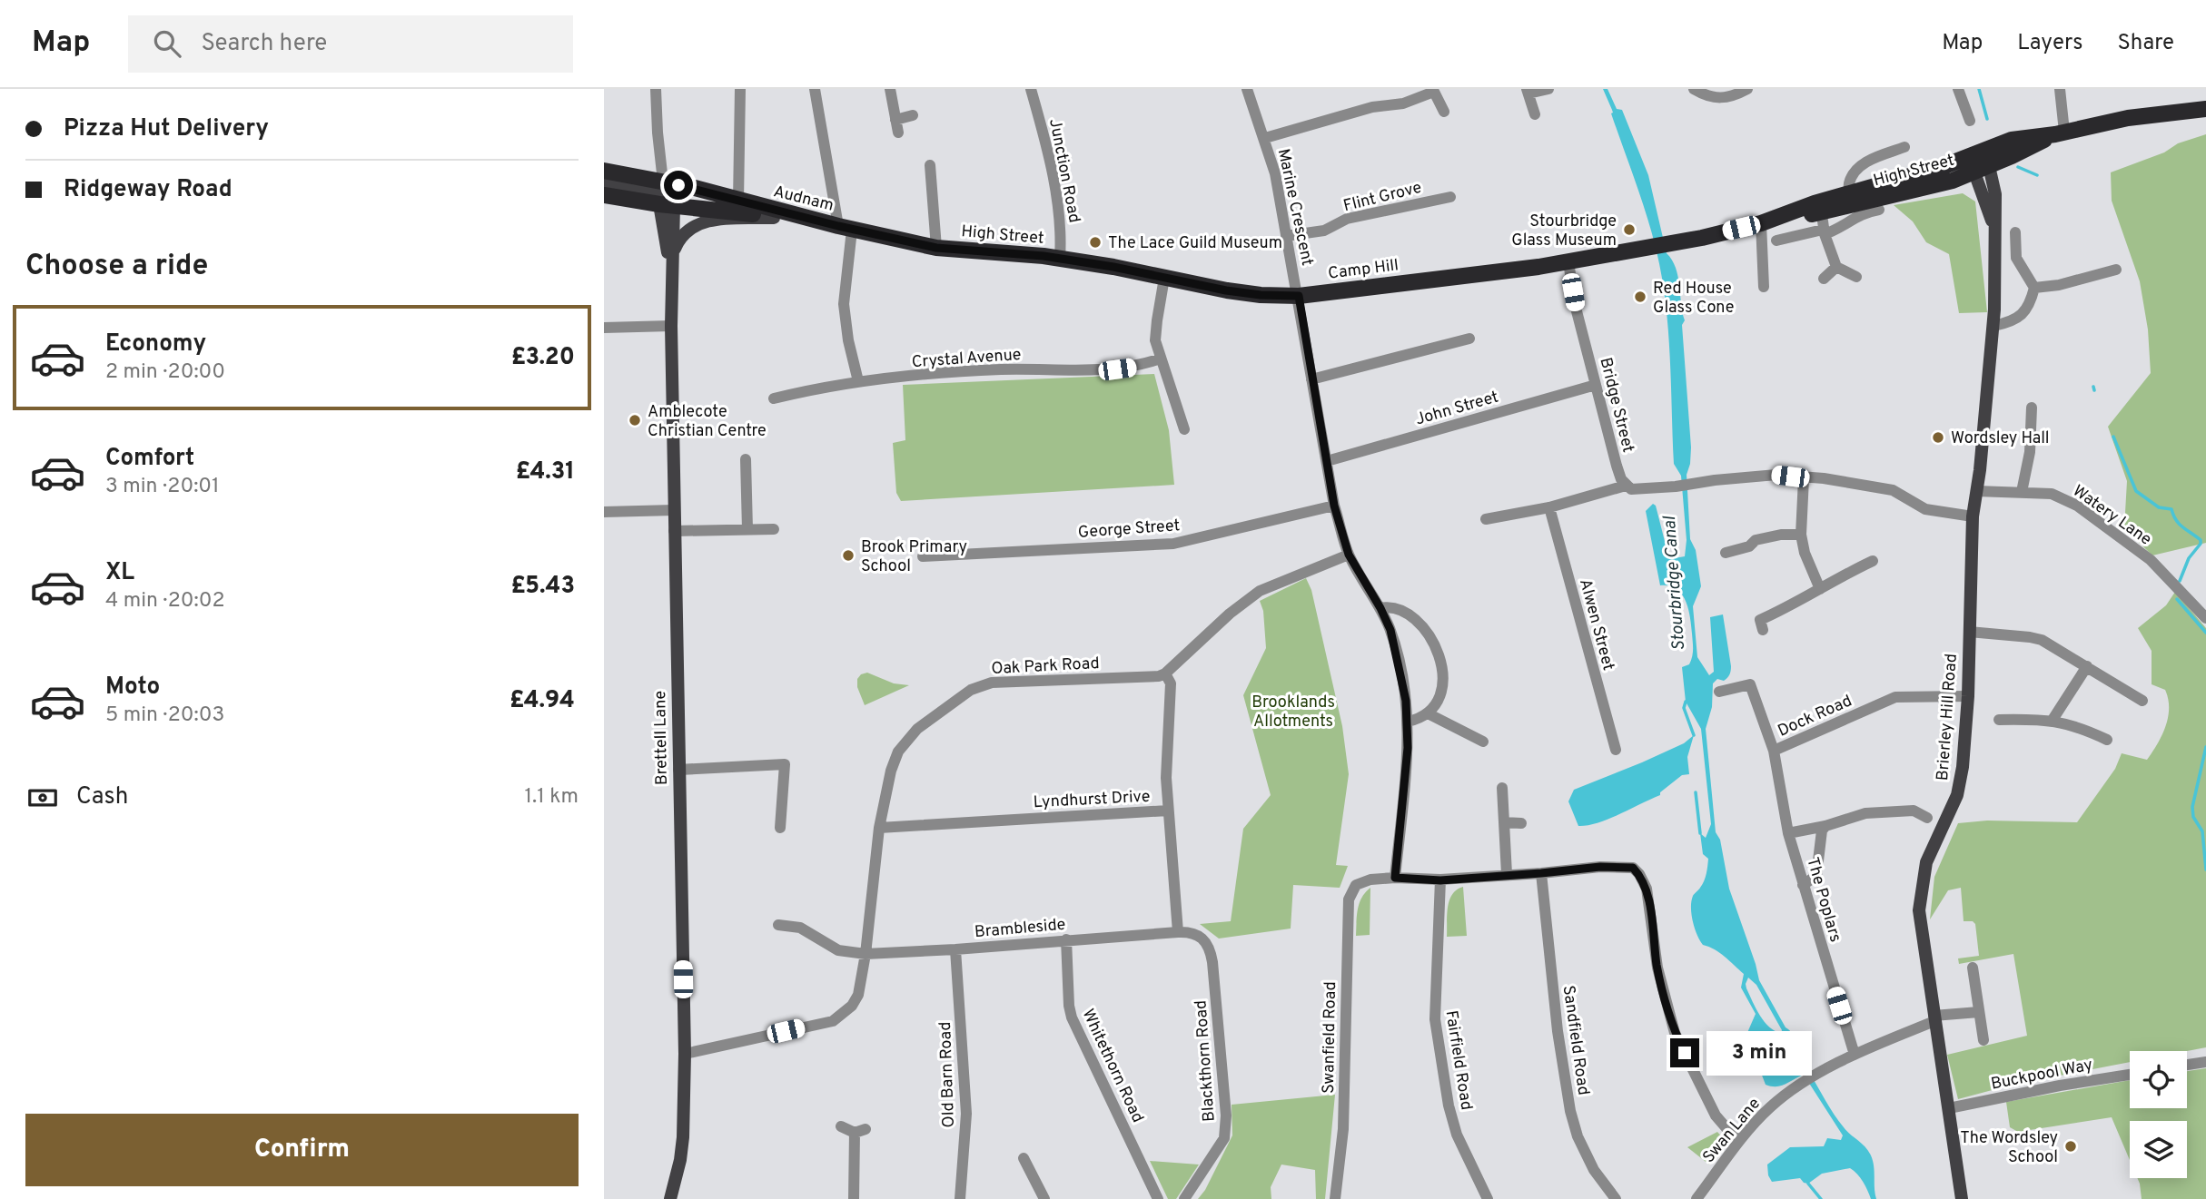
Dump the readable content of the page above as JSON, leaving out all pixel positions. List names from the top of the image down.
{
  "streets": {
    "highway": ["High Street", "Audnam", "Camp Hill"],
    "main road": ["Brierley Hill Road", "Brettell Lane"],
    "street": [
      "Junction Road",
      "Flint Grove",
      "Marine Crescent",
      "Crystal Avenue",
      "Bridge Street",
      "John Street",
      "Watery Lane",
      "George Street",
      "Alwen Street",
      "Oak Park Road",
      "Dock Road",
      "Lyndhurst Drive",
      "The Poplars",
      "Brambleside",
      "Swanfield Road",
      "Sandfield Road",
      "Fairfield Road",
      "Blackthorn Road",
      "Whitethorn Road",
      "Buckpool Way",
      "Old Barn Road",
      "Swan Lane"
    ]
  },
  "crossings": [
    ["High Street", "Junction Road"],
    ["High Street", "Audnam"],
    ["High Street", "Camp Hill"],
    ["High Street", "Bridge Street"],
    ["High Street", "Brierley Hill Road"],
    ["Flint Grove", "Marine Crescent"],
    ["Audnam", "Brettell Lane"],
    ["Marine Crescent", "Camp Hill"],
    ["Marine Crescent", "John Street"],
    ["Marine Crescent", "George Street"],
    ["Marine Crescent", "Swanfield Road"],
    ["Camp Hill", "Bridge Street"],
    ["Bridge Street", "John Street"],
    ["Watery Lane", "Brierley Hill Road"],
    ["Oak Park Road", "Brettell Lane"],
    ["Oak Park Road", "Lyndhurst Drive"],
    ["Oak Park Road", "Brambleside"],
    ["Dock Road", "Brierley Hill Road"],
    ["Dock Road", "The Poplars"],
    ["Brierley Hill Road", "Buckpool Way"],
    ["The Poplars", "Swan Lane"],
    ["Brambleside", "Blackthorn Road"],
    ["Brambleside", "Whitethorn Road"],
    ["Brambleside", "Old Barn Road"]
  ],
  "water": ["Stourbridge Canal"],
  "parks": ["Brooklands Allotments"],
  "places": [
    "Stourbridge Glass Museum",
    "The Lace Guild Museum",
    "Red House Glass Cone",
    "Amblecote Christian Centre",
    "Wordsley Hall",
    "Brook Primary School",
    "The Wordsley School"
  ],
  "page": {
    "header": "Map",
    "search": "Search here",
    "nav": ["Map", "Layers", "Share"],
    "banner": ["Pizza Hut Delivery", "Ridgeway Road"],
    "heading": "Choose a ride",
    "list": [
      {
        "name": "Economy",
        "note": "2 min · 20:00",
        "value": "£3.20"
      },
      {
        "name": "Comfort",
        "note": "3 min · 20:01",
        "value": "£4.31"
      },
      {
        "name": "XL",
        "note": "4 min · 20:02",
        "value": "£5.43"
      },
      {
        "name": "Moto",
        "note": "5 min · 20:03",
        "value": "£4.94"
      }
    ],
    "pay": ["Cash", "1.1 km"],
    "bubble": "3 min",
    "buttons": "Confirm"
  }
}
